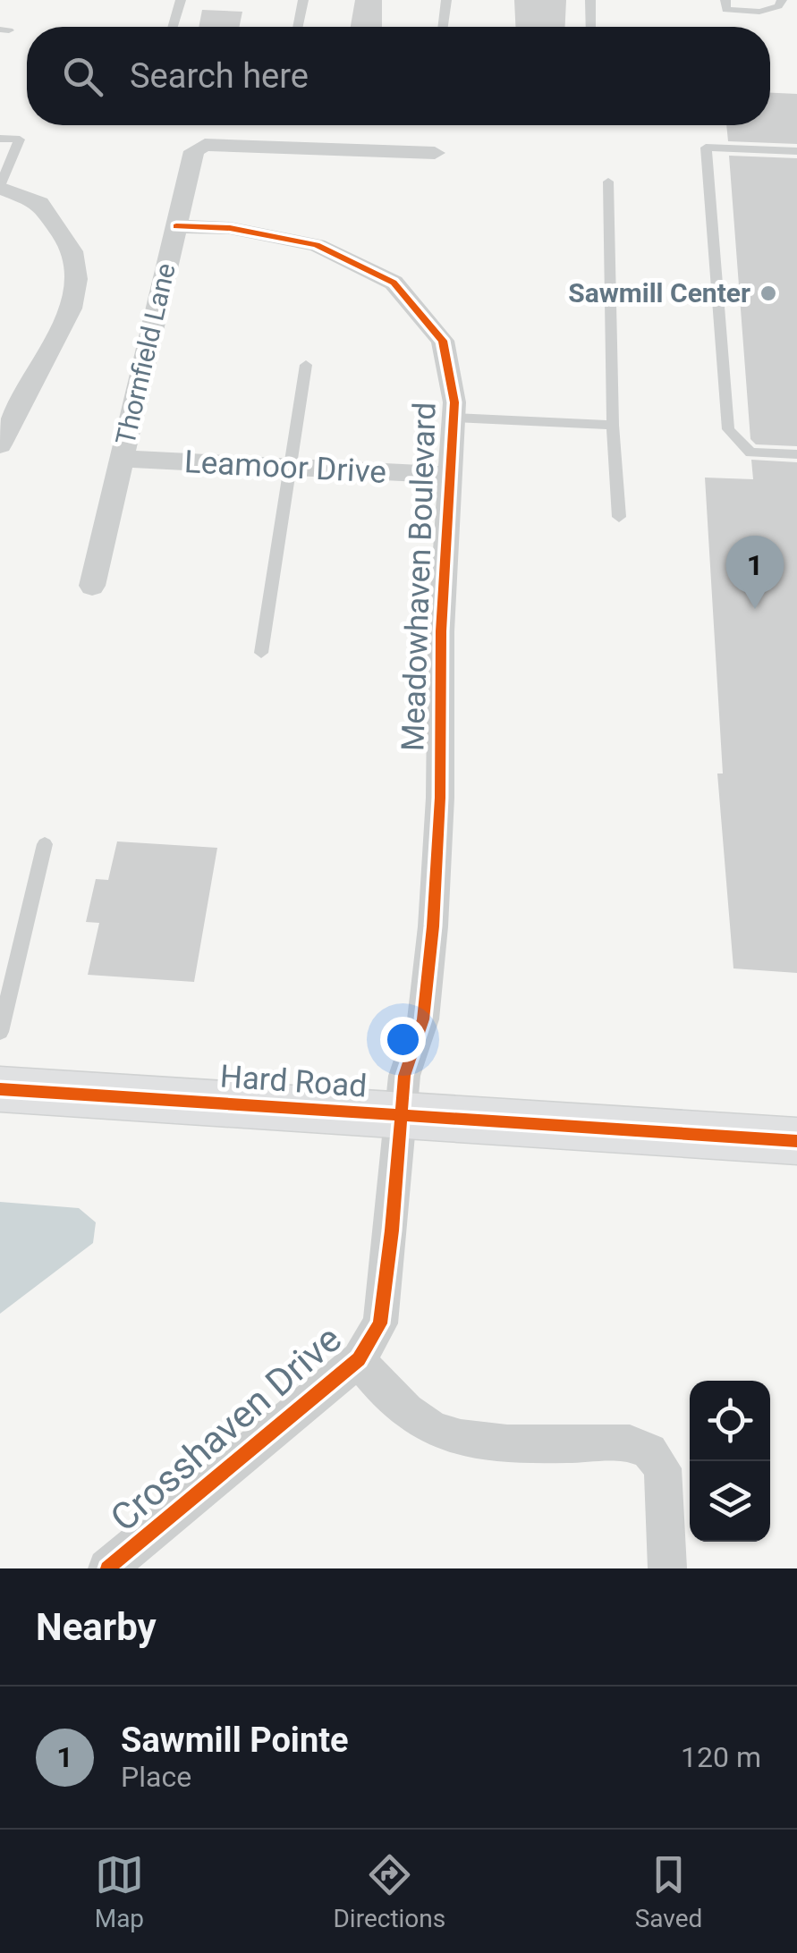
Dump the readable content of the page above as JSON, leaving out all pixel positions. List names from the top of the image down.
{
  "streets": {
    "main road": ["Hard Road"],
    "street": [
      "Thornfield Lane",
      "Leamoor Drive",
      "Meadowhaven Boulevard",
      "Crosshaven Drive"
    ]
  },
  "crossings": [
    ["Thornfield Lane", "Leamoor Drive"],
    ["Thornfield Lane", "Meadowhaven Boulevard"],
    ["Leamoor Drive", "Meadowhaven Boulevard"],
    ["Meadowhaven Boulevard", "Hard Road"],
    ["Meadowhaven Boulevard", "Crosshaven Drive"],
    ["Hard Road", "Crosshaven Drive"]
  ],
  "places": ["Sawmill Center"],
  "page": {
    "search": "Search here",
    "pins": "1",
    "heading": "Nearby",
    "list": [
      {
        "mark": "1",
        "name": "Sawmill Pointe",
        "note": "Place",
        "value": "120 m"
      }
    ],
    "nav": ["Map", "Directions", "Saved"]
  }
}
